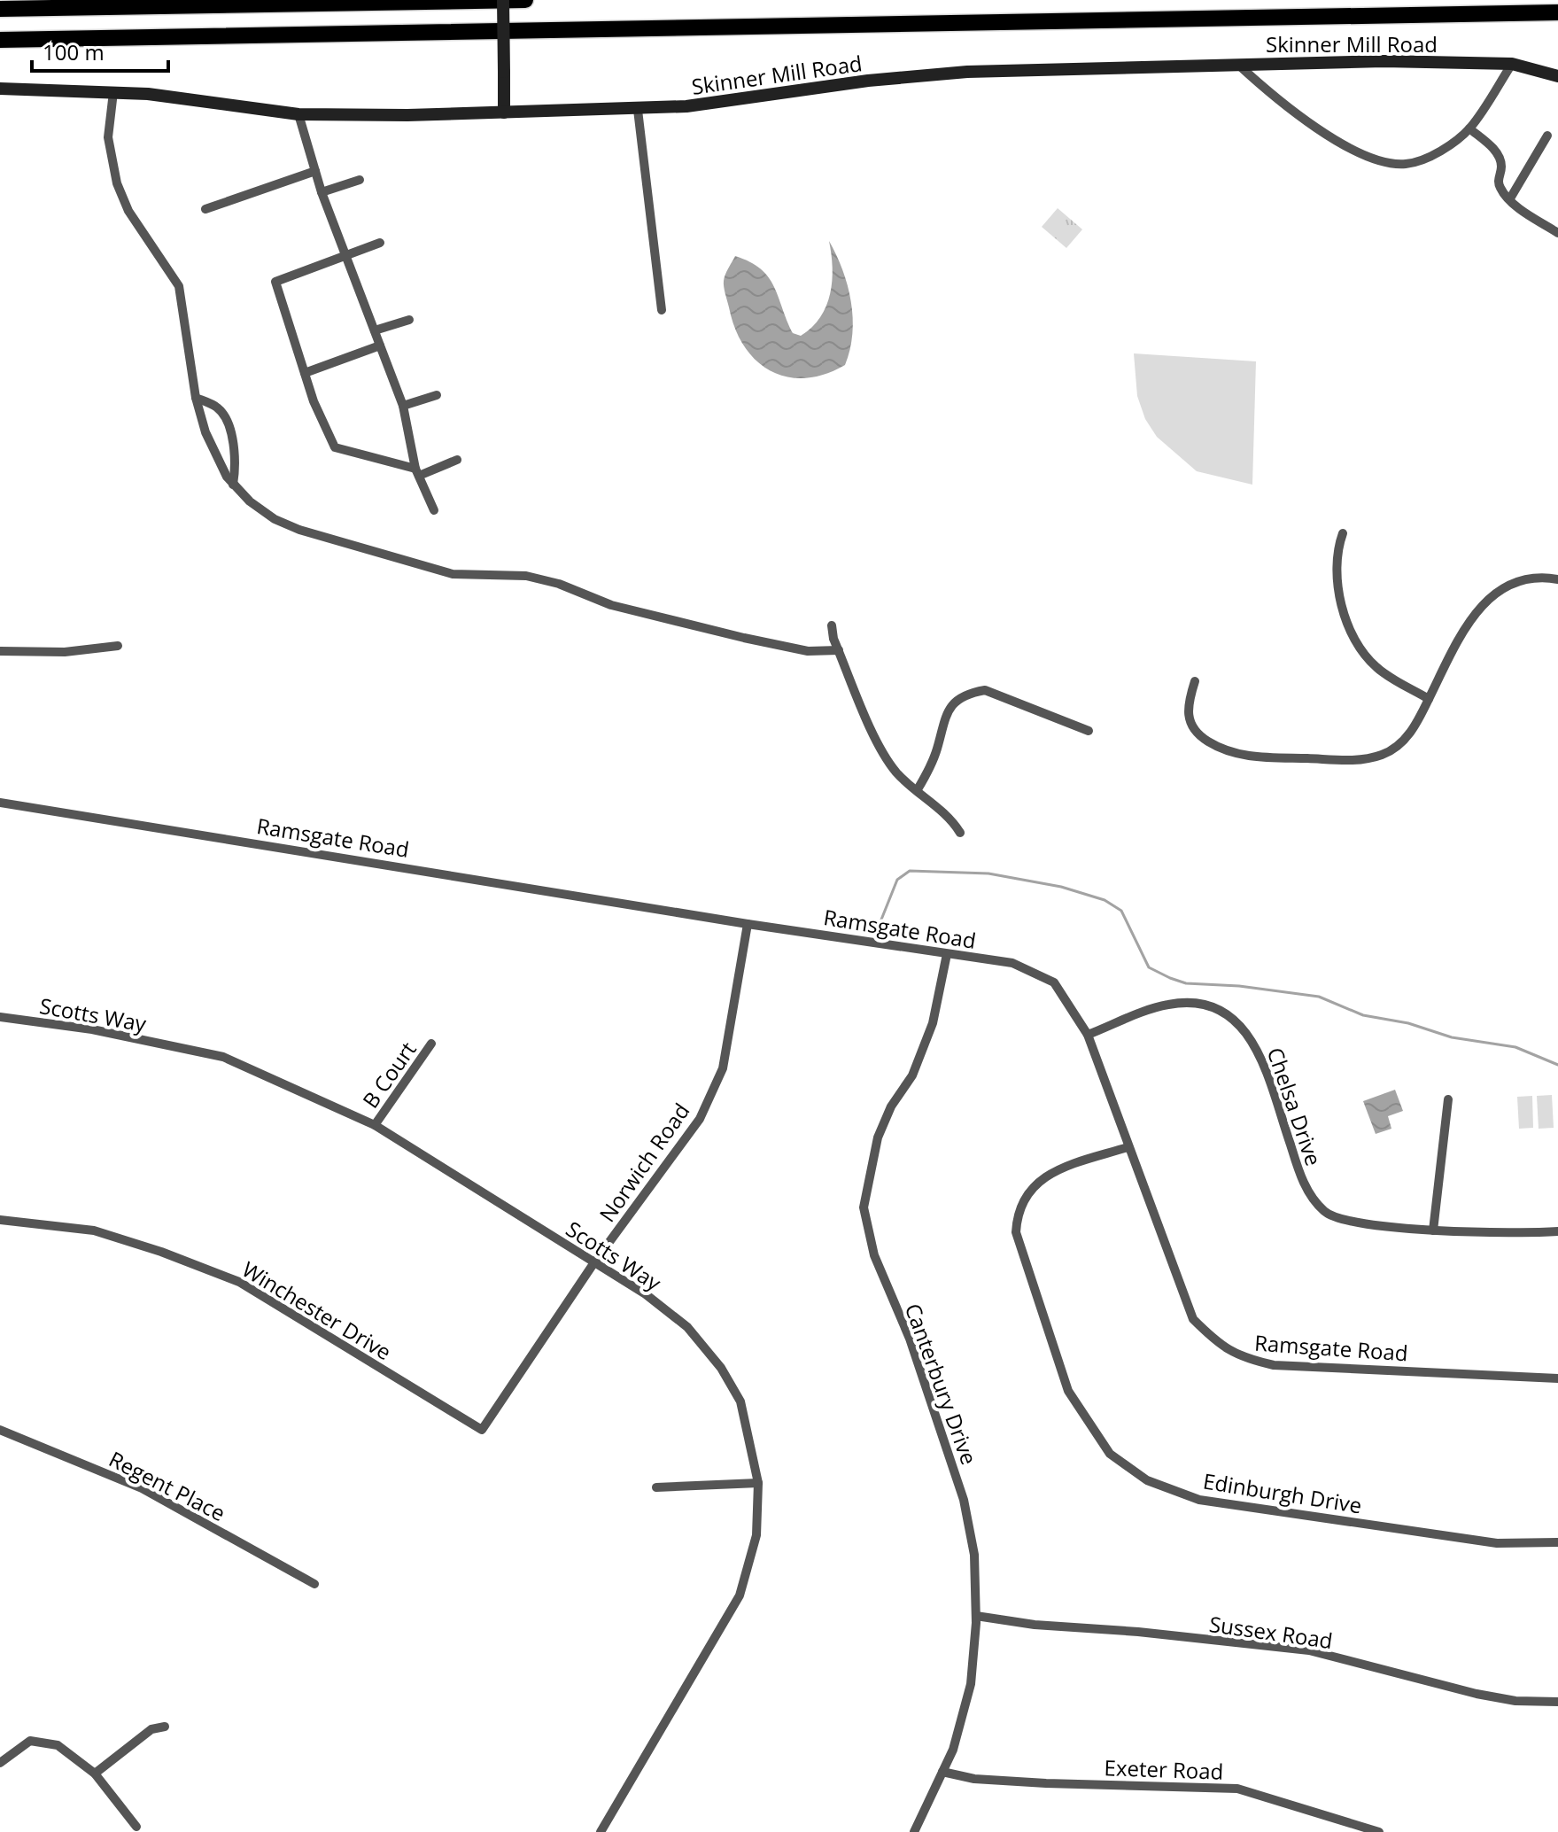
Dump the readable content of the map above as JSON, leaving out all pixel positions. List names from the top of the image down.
{
  "streets": {
    "street": [
      "Skinner Mill Road",
      "Ramsgate Road",
      "Scotts Way",
      "B Court",
      "Chelsa Drive",
      "Norwich Road",
      "Winchester Drive",
      "Canterbury Drive",
      "Regent Place",
      "Edinburgh Drive",
      "Sussex Road",
      "Exeter Road"
    ]
  },
  "crossings": [
    ["Ramsgate Road", "Chelsa Drive"],
    ["Ramsgate Road", "Norwich Road"],
    ["Ramsgate Road", "Canterbury Drive"],
    ["Ramsgate Road", "Edinburgh Drive"],
    ["Scotts Way", "B Court"],
    ["Scotts Way", "Norwich Road"],
    ["Norwich Road", "Winchester Drive"],
    ["Canterbury Drive", "Sussex Road"],
    ["Canterbury Drive", "Exeter Road"]
  ],
  "scale_bar": "100 m"
}
